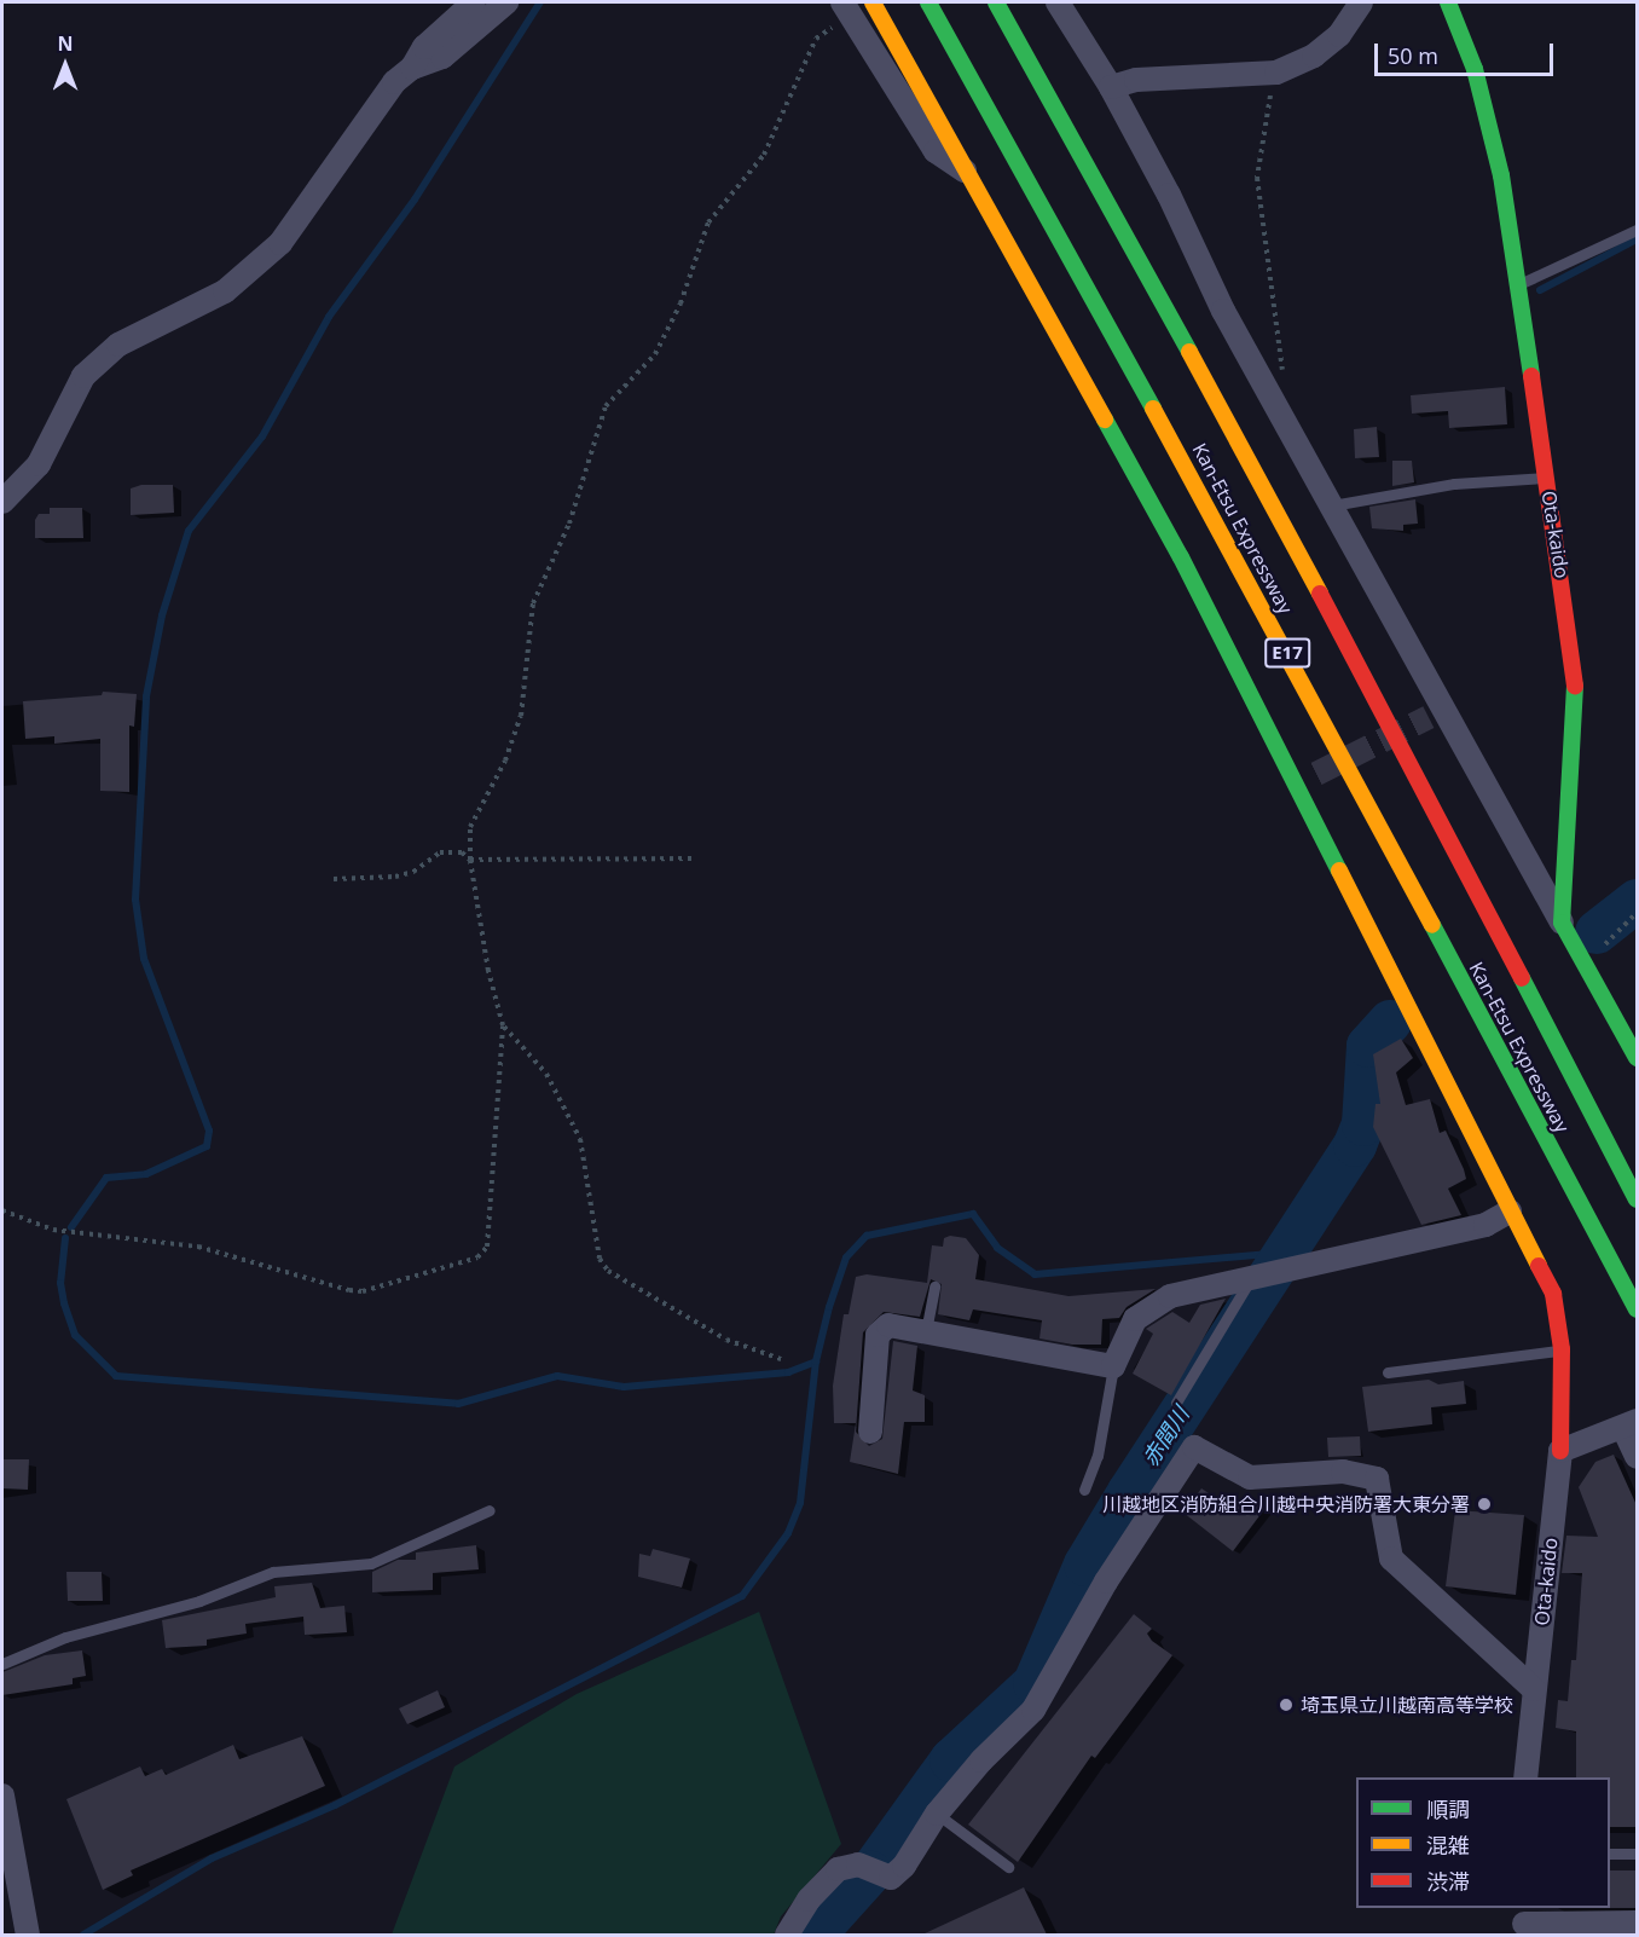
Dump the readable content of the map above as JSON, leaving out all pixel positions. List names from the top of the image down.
{
  "streets": {
    "main road": ["Kan-Etsu Expressway", "Ota-kaido", "E17"]
  },
  "water": ["赤間川"],
  "places": ["川越地区消防組合川越中央消防署大東分署", "埼玉県立川越南高等学校"],
  "legend": ["順調", "混雑", "渋滞"],
  "scale_bar": "50 m",
  "north": "top"
}
